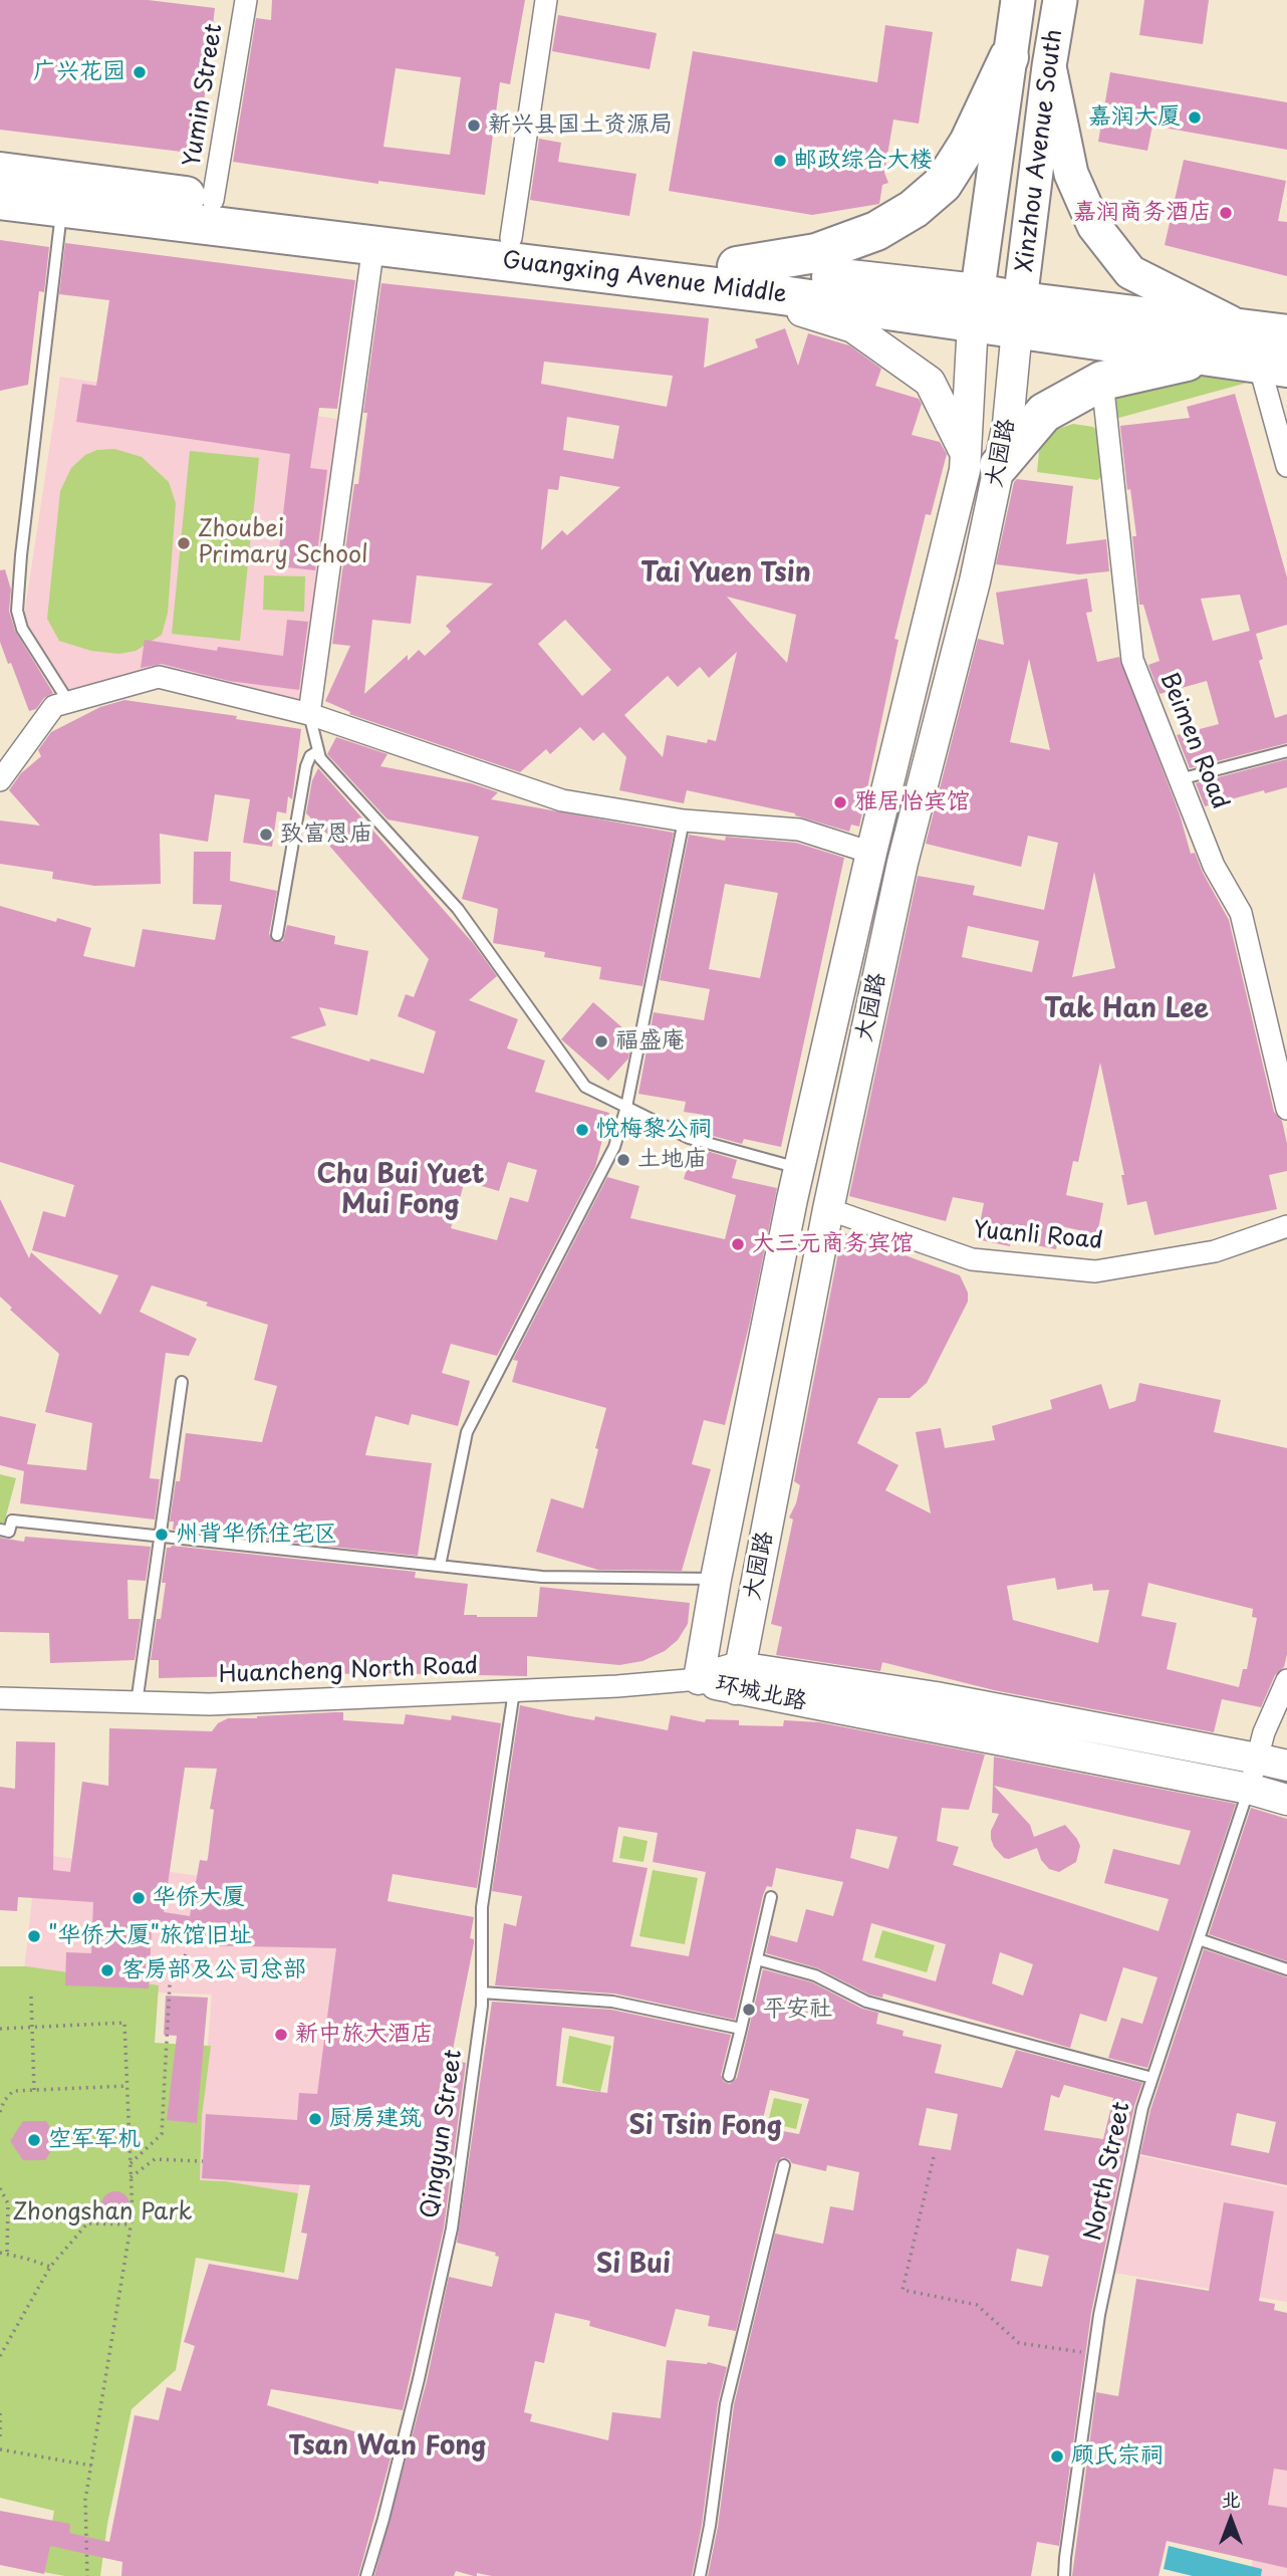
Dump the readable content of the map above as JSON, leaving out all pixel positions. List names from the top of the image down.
{
  "streets": {
    "highway": ["Guangxing Avenue Middle"],
    "main road": ["Xinzhou Avenue South", "大园路", "环城北路"],
    "street": [
      "Yumin Street",
      "Beimen Road",
      "Yuanli Road",
      "Huancheng North Road"
    ],
    "lane": ["Qingyun Street", "North Street"]
  },
  "crossings": [
    ["Yumin Street", "Guangxing Avenue Middle"],
    ["Xinzhou Avenue South", "Guangxing Avenue Middle"],
    ["Xinzhou Avenue South", "大园路"],
    ["Guangxing Avenue Middle", "大园路"],
    ["大园路", "Yuanli Road"],
    ["大园路", "Huancheng North Road"],
    ["大园路", "环城北路"],
    ["Huancheng North Road", "环城北路"],
    ["Huancheng North Road", "Qingyun Street"],
    ["环城北路", "North Street"]
  ],
  "districts": [
    "Tai Yuen Tsin",
    "Tak Han Lee",
    "Chu Bui Yuet Mui Fong",
    "Si Tsin Fong",
    "Si Bui",
    "Tsan Wan Fong"
  ],
  "parks": ["Zhongshan Park"],
  "places": [
    "广兴花园",
    "嘉润大厦",
    "新兴县国土资源局",
    "邮政综合大楼",
    "嘉润商务酒店",
    "Zhoubei Primary School",
    "雅居怡宾馆",
    "致富恩庙",
    "福盛庵",
    "悦梅黎公祠",
    "土地庙",
    "大三元商务宾馆",
    "州背华侨住宅区",
    "华侨大厦",
    "\"华侨大厦\"旅馆旧址",
    "客房部及公司总部",
    "平安社",
    "新中旅大酒店",
    "厨房建筑",
    "空军军机",
    "顾氏宗祠"
  ],
  "north": "top"
}
